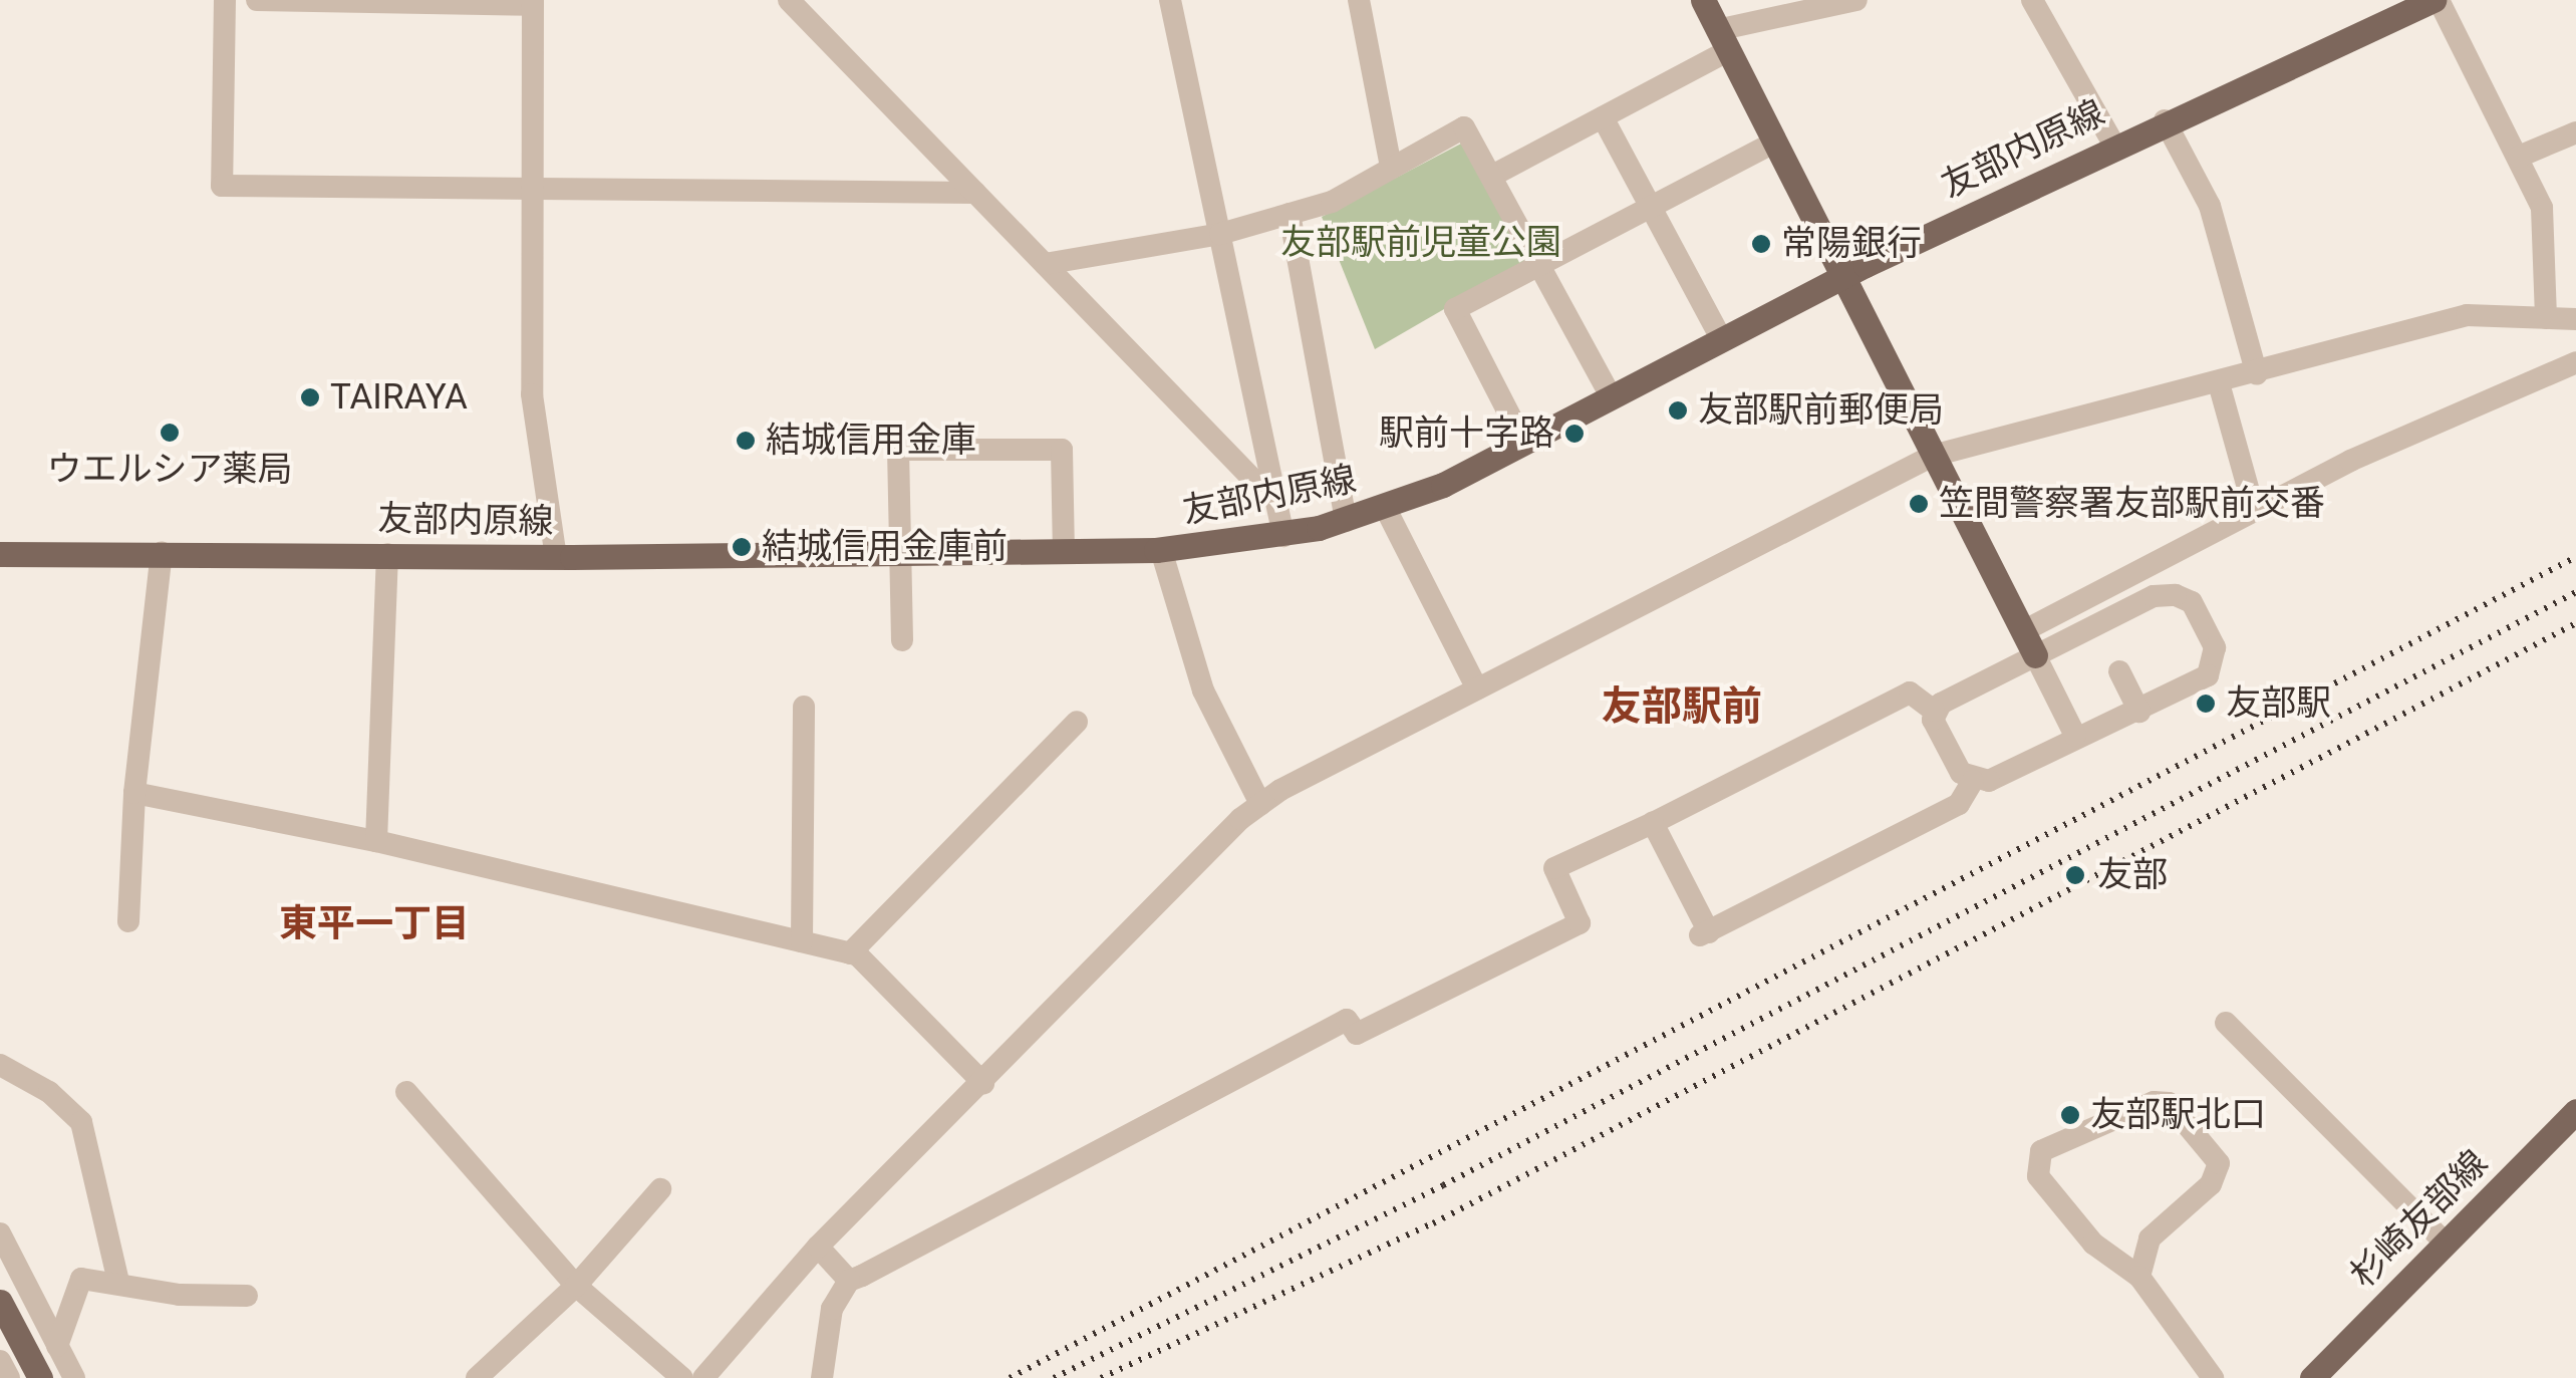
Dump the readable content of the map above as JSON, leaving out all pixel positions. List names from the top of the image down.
{
  "streets": {
    "main road": ["友部内原線", "杉崎友部線"]
  },
  "districts": ["友部駅前", "東平一丁目"],
  "parks": ["友部駅前児童公園"],
  "places": [
    "常陽銀行",
    "TAIRAYA",
    "友部駅前郵便局",
    "ウエルシア薬局",
    "駅前十字路",
    "結城信用金庫",
    "笠間警察署友部駅前交番",
    "結城信用金庫前",
    "友部駅",
    "友部",
    "友部駅北口"
  ]
}
